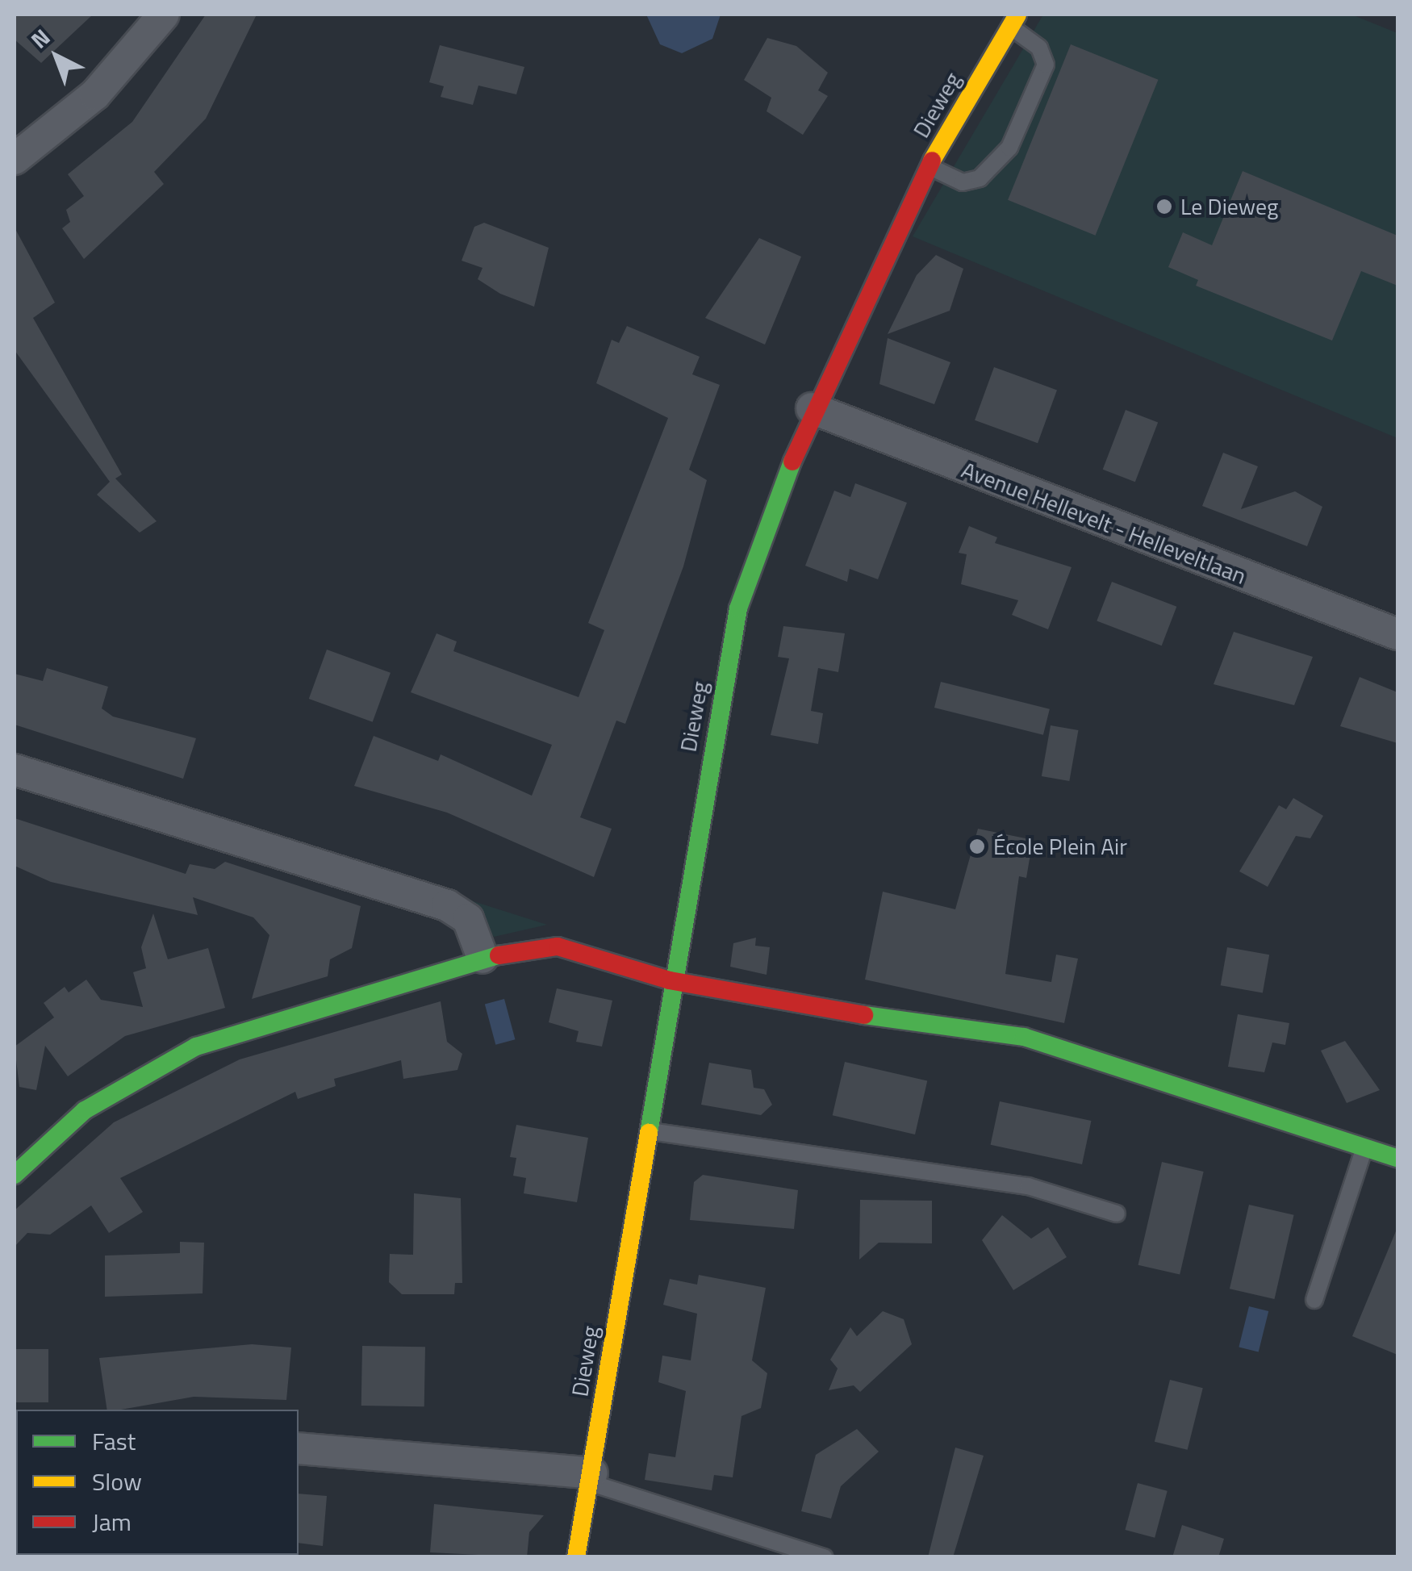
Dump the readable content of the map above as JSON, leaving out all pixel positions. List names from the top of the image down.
{
  "streets": {
    "street": ["Dieweg", "Avenue Hellevelt - Helleveltlaan"]
  },
  "crossings": [
    ["Dieweg", "Avenue Hellevelt - Helleveltlaan"]
  ],
  "places": ["Le Dieweg", "École Plein Air"],
  "legend": ["Fast", "Slow", "Jam"],
  "north": "top left"
}
